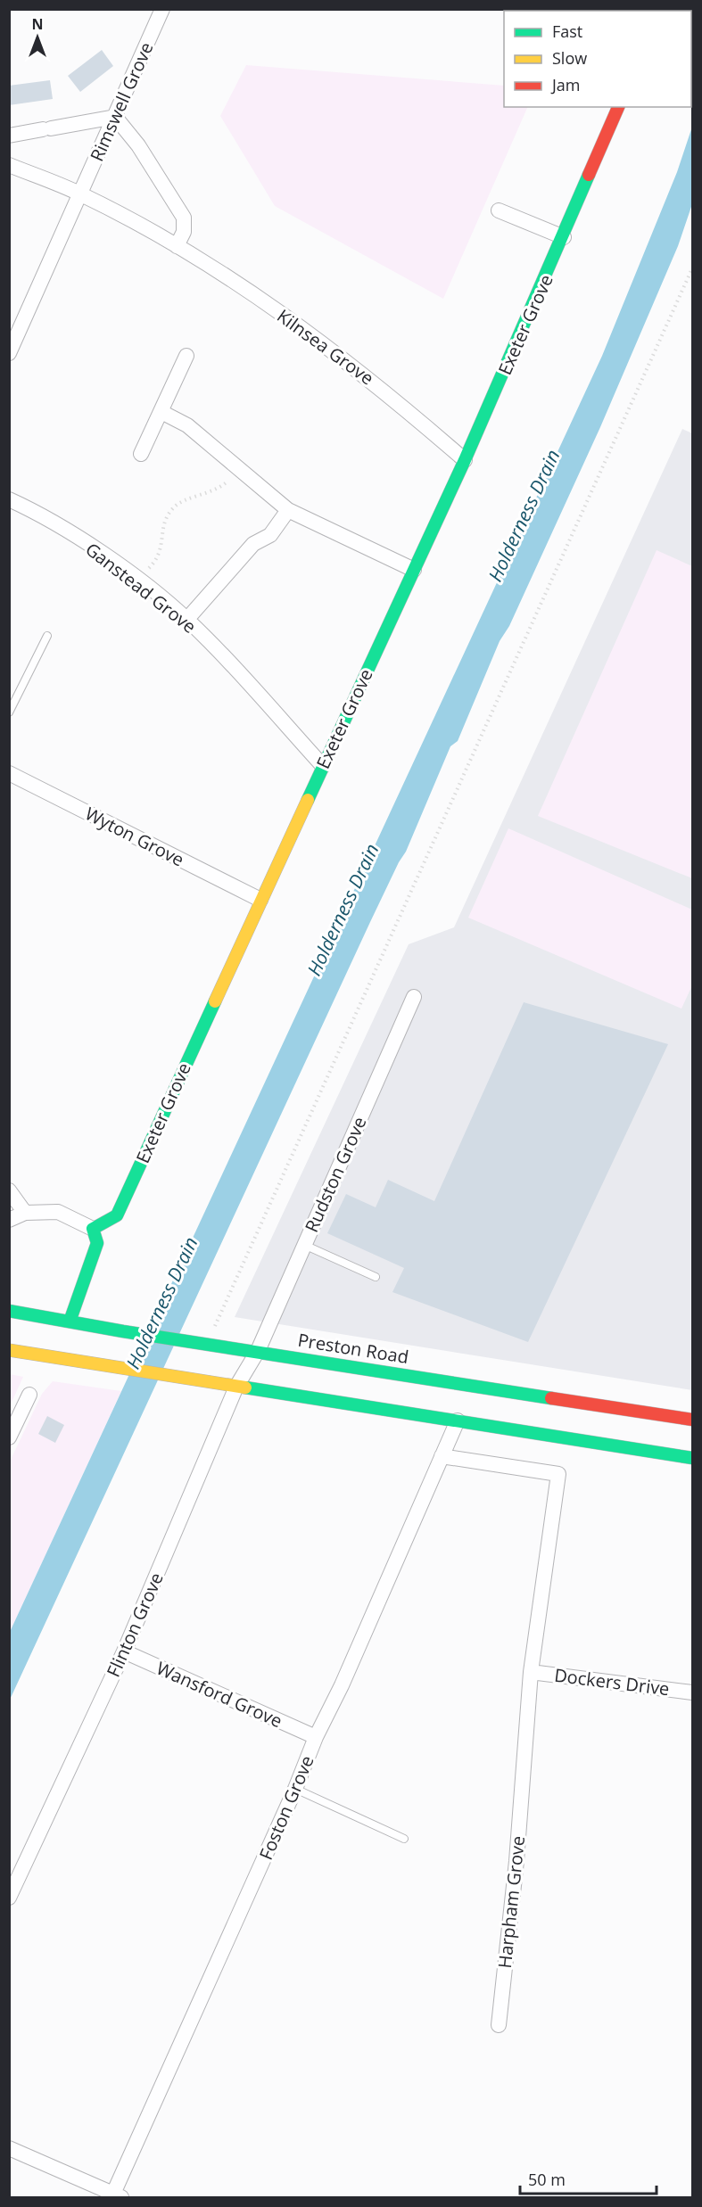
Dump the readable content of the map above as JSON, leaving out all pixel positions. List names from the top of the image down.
{
  "streets": {
    "street": [
      "Rimswell Grove",
      "Exeter Grove",
      "Kilnsea Grove",
      "Ganstead Grove",
      "Wyton Grove",
      "Rudston Grove",
      "Preston Road",
      "Flinton Grove",
      "Dockers Drive",
      "Wansford Grove",
      "Foston Grove",
      "Harpham Grove"
    ]
  },
  "crossings": [
    ["Rimswell Grove", "Kilnsea Grove"],
    ["Exeter Grove", "Kilnsea Grove"],
    ["Exeter Grove", "Ganstead Grove"],
    ["Exeter Grove", "Wyton Grove"],
    ["Rudston Grove", "Preston Road"],
    ["Rudston Grove", "Flinton Grove"],
    ["Preston Road", "Flinton Grove"],
    ["Flinton Grove", "Wansford Grove"],
    ["Dockers Drive", "Harpham Grove"],
    ["Wansford Grove", "Foston Grove"],
    ["Foston Grove", "Harpham Grove"]
  ],
  "water": ["Holderness Drain"],
  "legend": ["Fast", "Slow", "Jam"],
  "scale_bar": "50 m",
  "north": "top"
}
